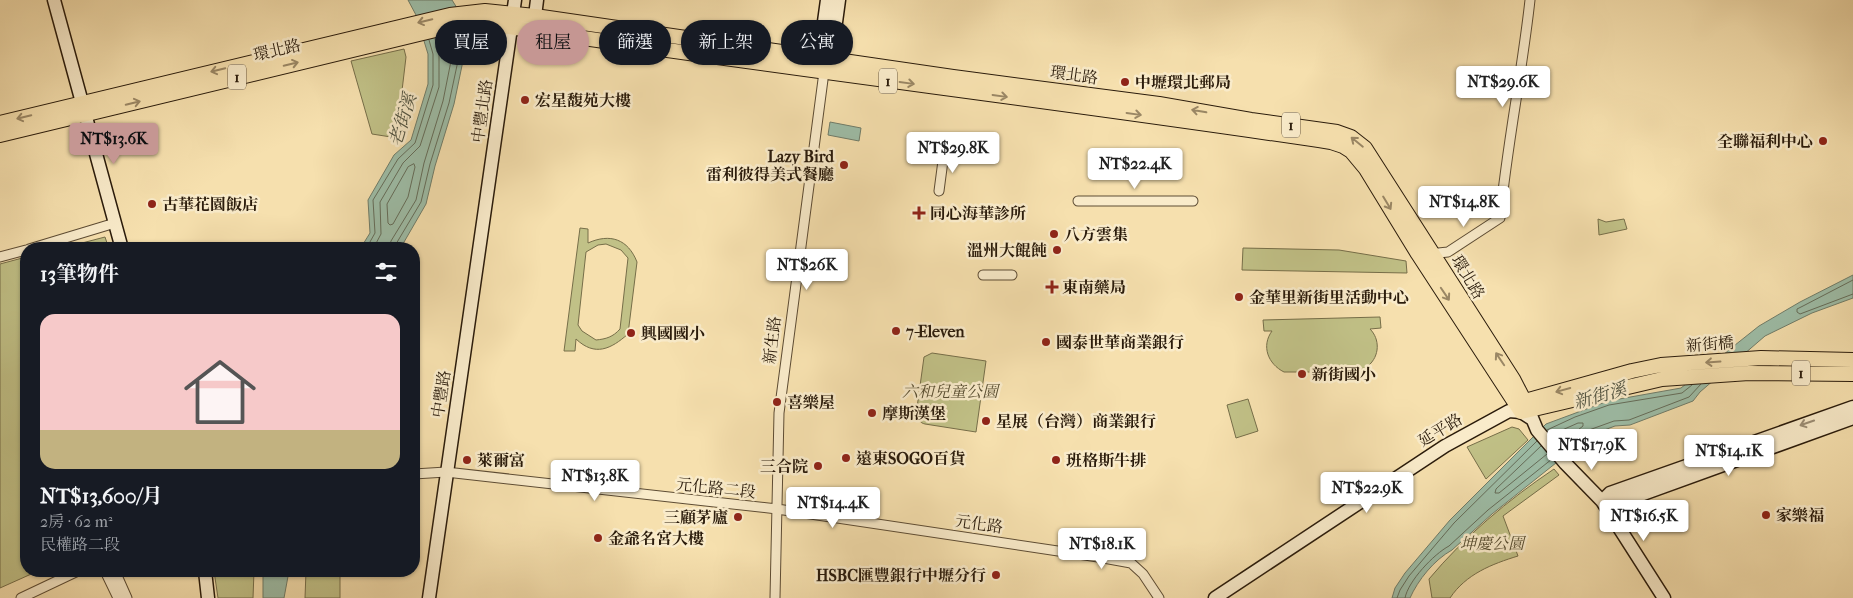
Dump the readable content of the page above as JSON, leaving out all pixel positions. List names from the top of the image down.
{
  "streets": {
    "main road": [
      "環北路",
      "1",
      "中豐北路",
      "新生路",
      "新街橋",
      "中豐路",
      "延平路"
    ],
    "street": ["元化路二段", "元化路"]
  },
  "crossings": [
    ["環北路", "1"],
    ["環北路", "中豐北路"],
    ["環北路", "新生路"],
    ["環北路", "延平路"],
    ["中豐北路", "中豐路"],
    ["新生路", "元化路二段"],
    ["新生路", "元化路"],
    ["新街橋", "延平路"],
    ["中豐路", "元化路二段"],
    ["元化路二段", "元化路"]
  ],
  "water": ["老街溪", "新街溪"],
  "parks": ["六和兒童公園", "坤慶公園"],
  "places": {
    "other": [
      "中壢環北郵局",
      "宏星馥苑大樓",
      "全聯福利中心",
      "Lazy Bird 雷利彼得美式餐廳",
      "古華花園飯店",
      "八方雲集",
      "溫州大餛飩",
      "金華里新街里活動中心",
      "7-Eleven",
      "興國國小",
      "國泰世華商業銀行",
      "新街國小",
      "喜樂屋",
      "摩斯漢堡",
      "星展（台灣）商業銀行",
      "遠東SOGO百貨",
      "萊爾富",
      "班格斯牛排",
      "三合院",
      "家樂福",
      "三顧茅廬",
      "金爺名宮大樓",
      "HSBC匯豐銀行中壢分行"
    ],
    "health": ["同心海華診所", "東南藥局"]
  },
  "page": {
    "chip": [
      "買屋",
      "租屋",
      "篩選",
      "新上架",
      "公寓"
    ],
    "price": [
      "NT$29.6K",
      "NT$13.6K",
      "NT$29.8K",
      "NT$22.4K",
      "NT$14.8K",
      "NT$26K",
      "NT$17.9K",
      "NT$14.1K",
      "NT$13.8K",
      "NT$22.9K",
      "NT$14.4K",
      "NT$16.5K",
      "NT$18.1K"
    ],
    "heading": "13筆物件",
    "list": [
      {
        "name": "NT$13,600/月",
        "note": "2房 · 62 m² · 民權路二段"
      }
    ]
  }
}
